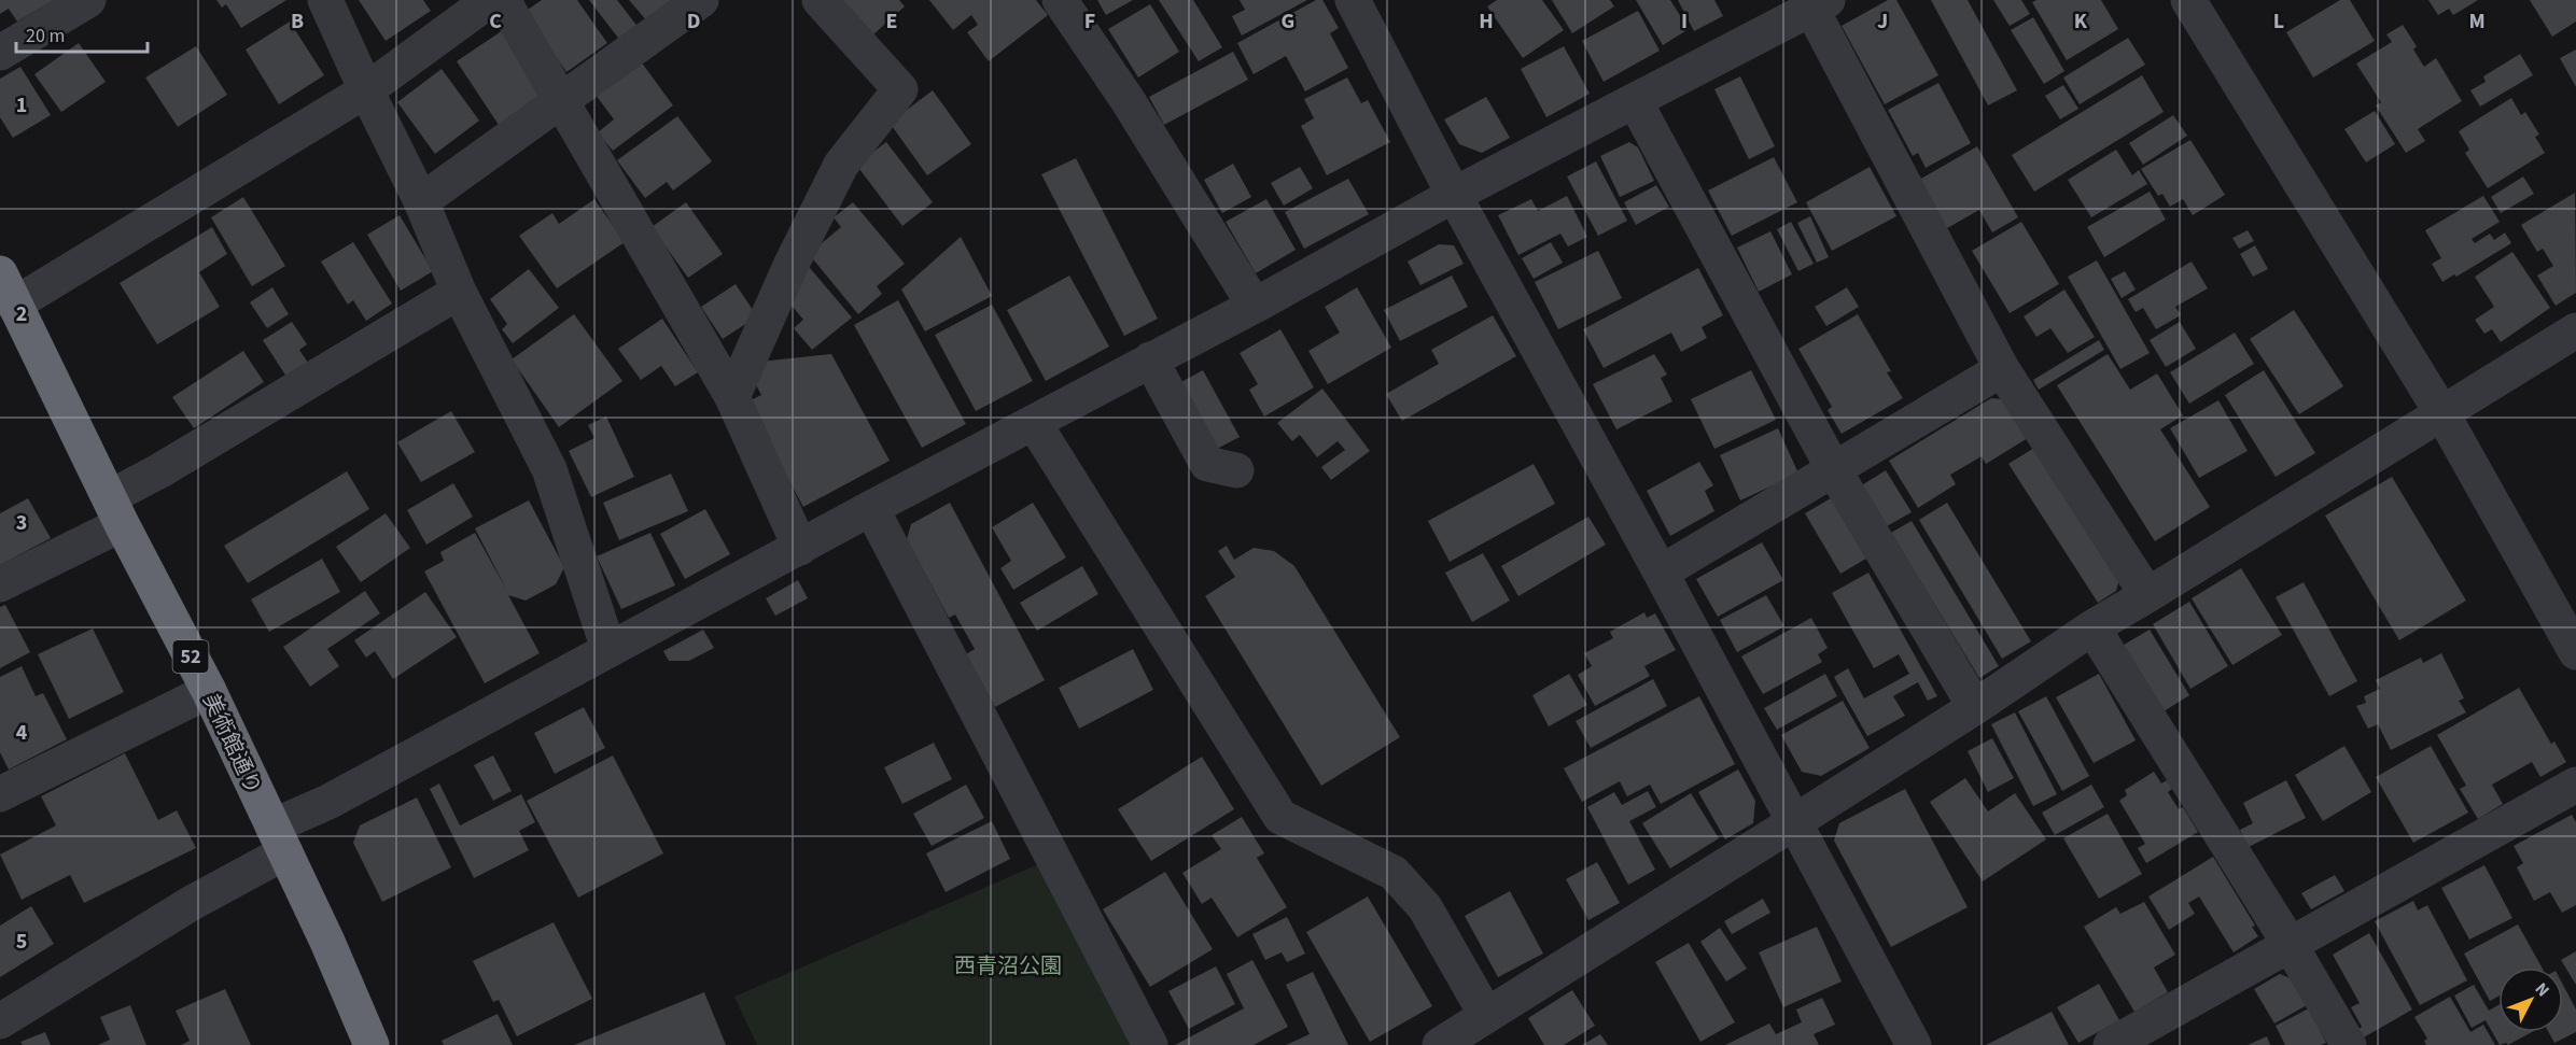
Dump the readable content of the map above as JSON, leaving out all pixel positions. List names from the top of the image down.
{
  "streets": {
    "highway": ["52", "美術館通り"]
  },
  "parks": ["西青沼公園"],
  "scale_bar": "20 m",
  "north": "top right",
  "grid": {
    "columns": [
      "B",
      "C",
      "D",
      "E",
      "F",
      "G",
      "H",
      "I",
      "J",
      "K",
      "L",
      "M"
    ],
    "rows": [
      "1",
      "2",
      "3",
      "4",
      "5"
    ]
  }
}
